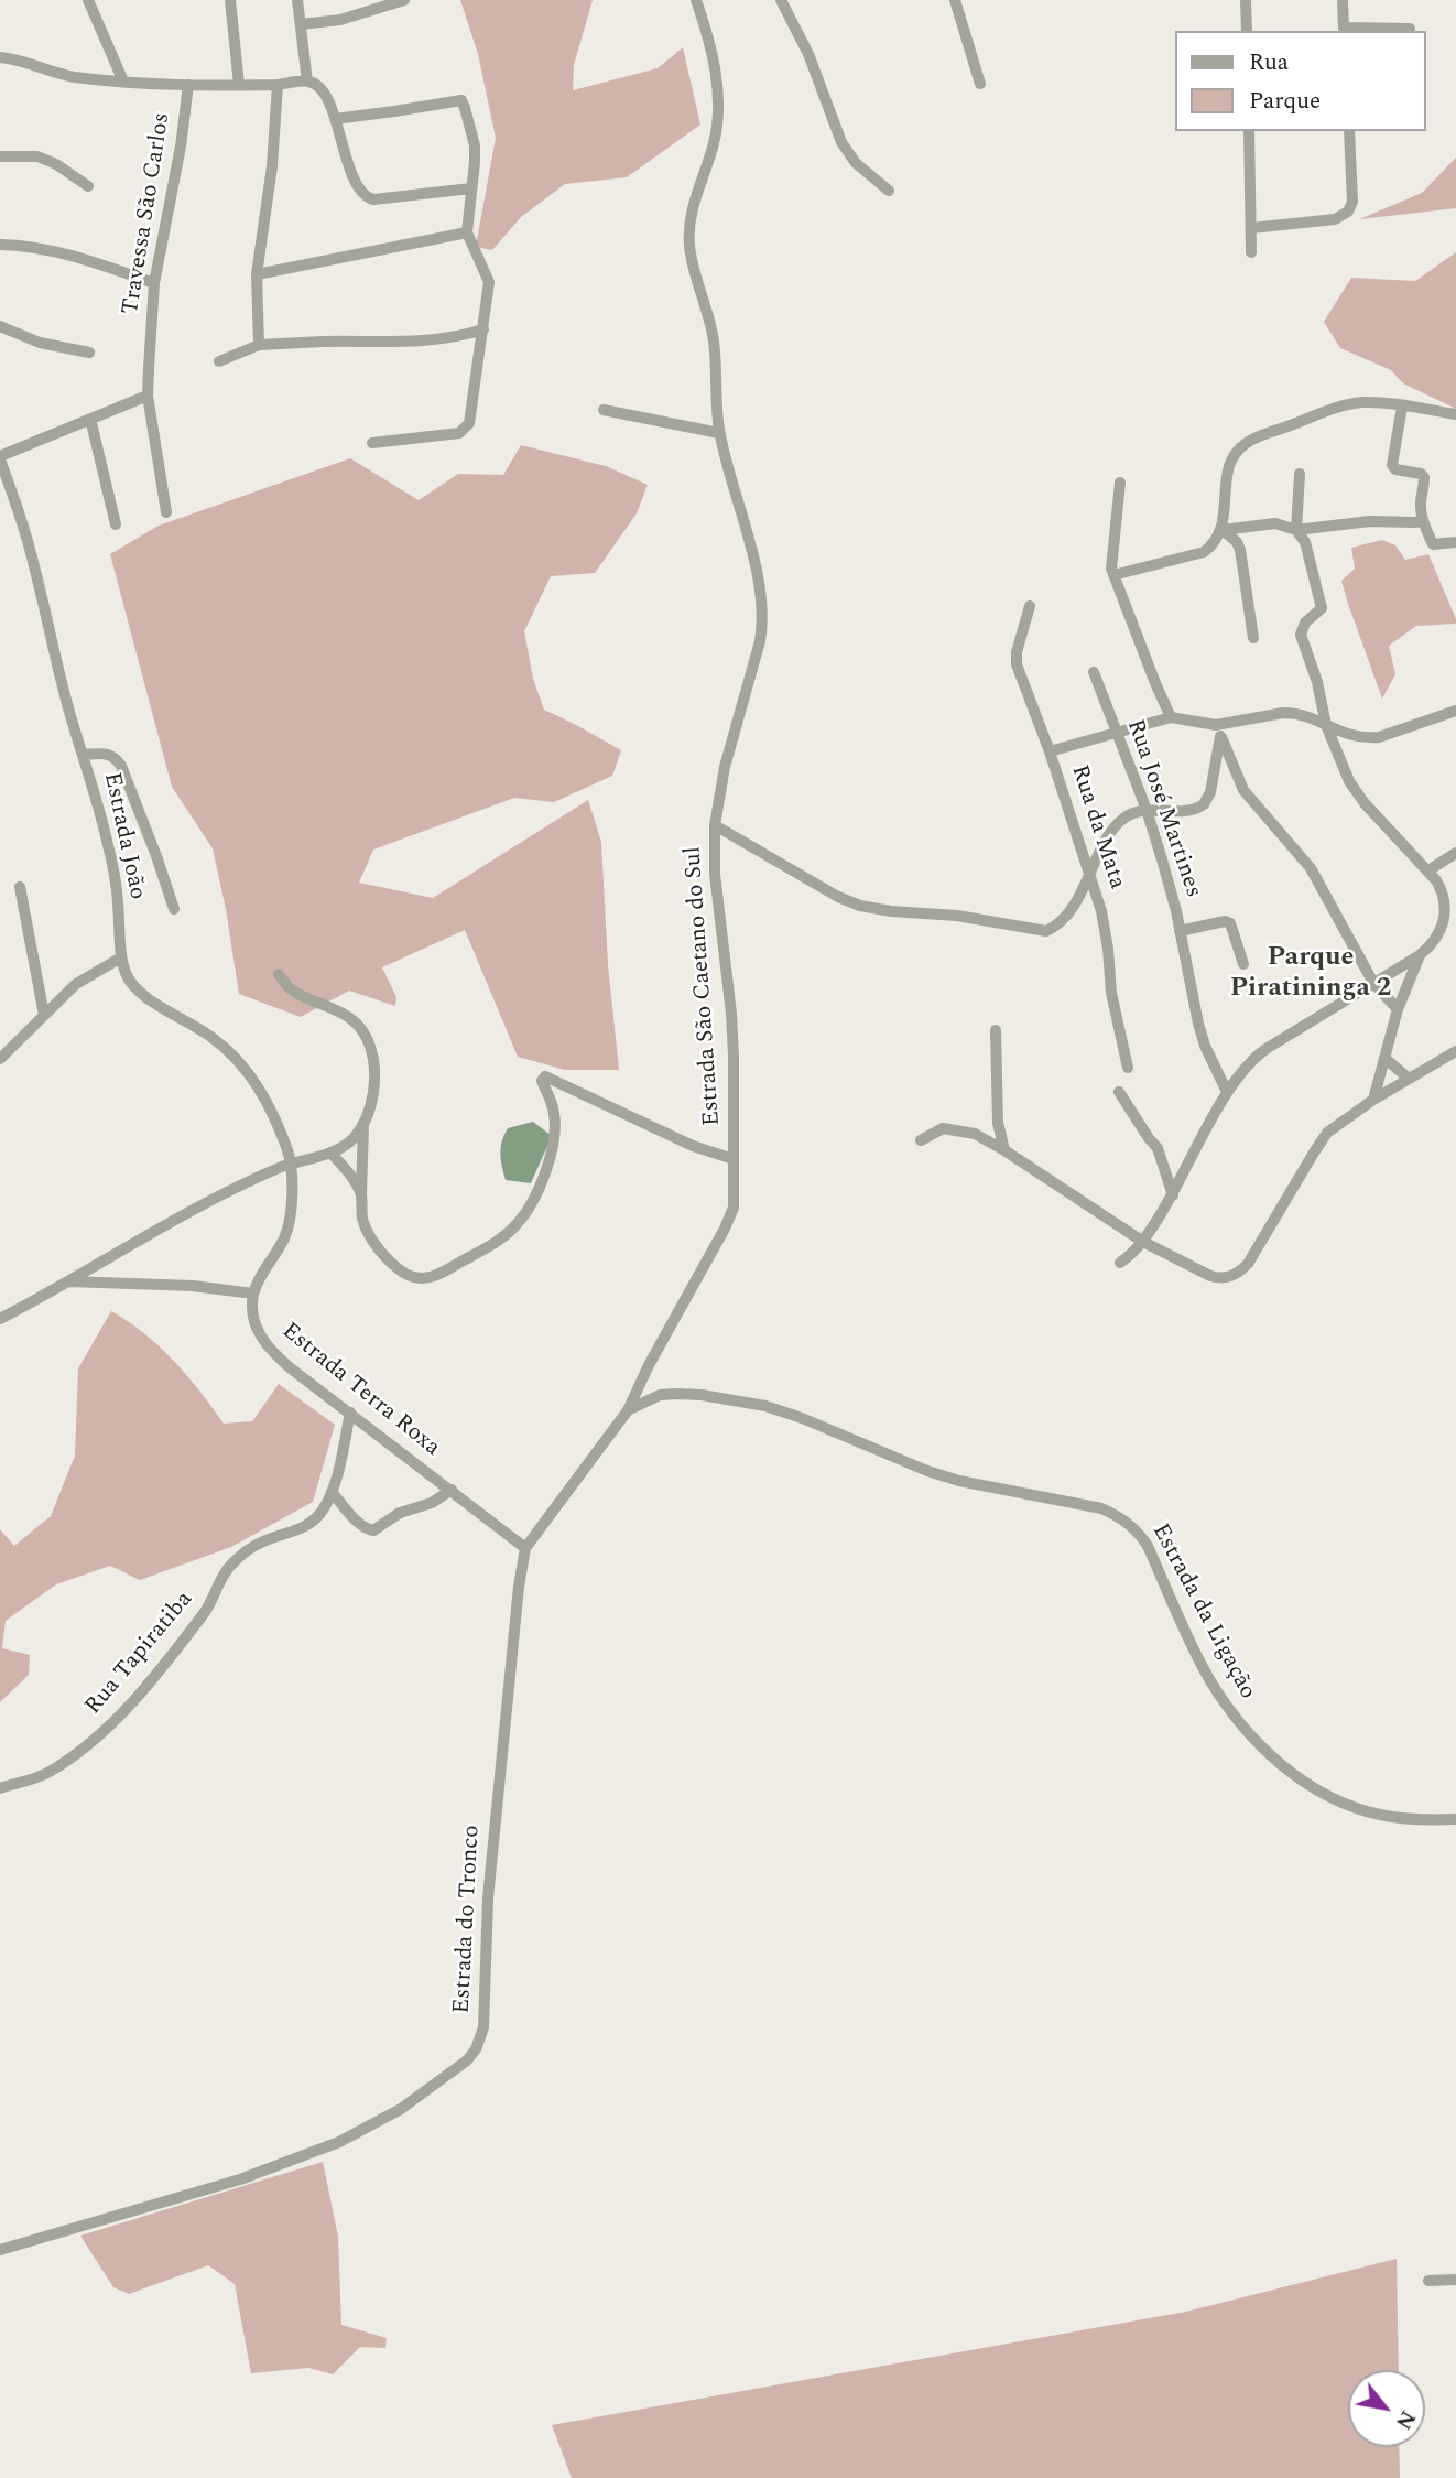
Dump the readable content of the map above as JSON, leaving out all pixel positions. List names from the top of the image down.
{
  "streets": {
    "street": [
      "Travessa São Carlos",
      "Rua José Martines",
      "Rua da Mata",
      "Estrada João",
      "Estrada São Caetano do Sul",
      "Estrada Terra Roxa",
      "Estrada da Ligação",
      "Rua Tapiratiba",
      "Estrada do Tronco"
    ]
  },
  "crossings": [
    ["Estrada São Caetano do Sul", "Estrada da Ligação"],
    ["Estrada Terra Roxa", "Rua Tapiratiba"],
    ["Estrada Terra Roxa", "Estrada do Tronco"]
  ],
  "districts": ["Parque Piratininga 2"],
  "legend": ["Rua", "Parque"],
  "north": "bottom right"
}
